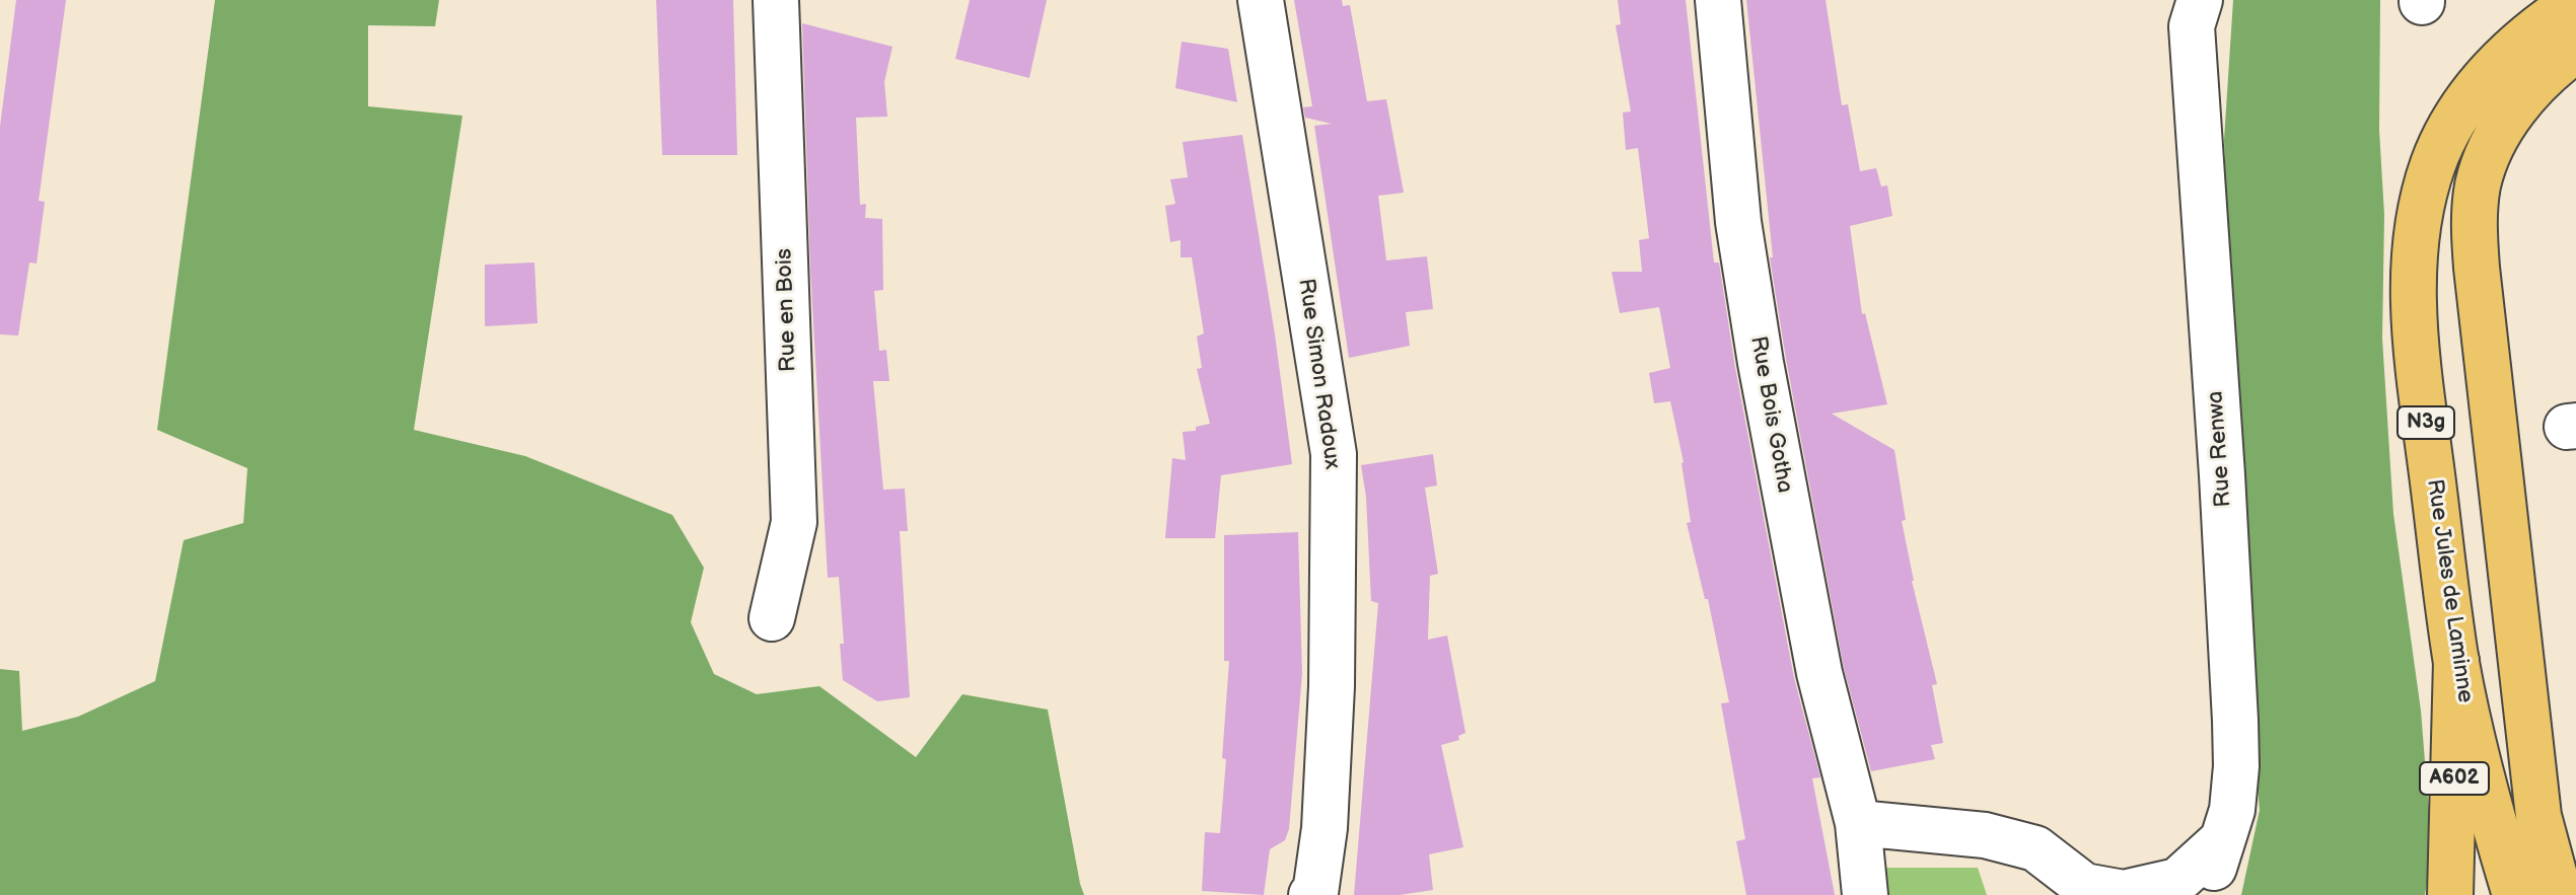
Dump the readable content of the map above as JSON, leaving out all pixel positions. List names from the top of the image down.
{
  "streets": {
    "main road": ["N3g", "Rue Jules de Laminne", "A602"],
    "street": [
      "Rue en Bois",
      "Rue Simon Radoux",
      "Rue Bois Gotha",
      "Rue Renwa"
    ]
  },
  "crossings": [
    ["Rue Jules de Laminne", "A602"]
  ]
}
